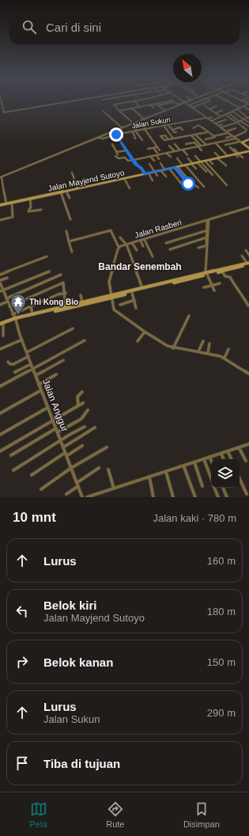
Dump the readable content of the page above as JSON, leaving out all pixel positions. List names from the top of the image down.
{
  "streets": {
    "main road": ["Jalan Mayjend Sutoyo"],
    "street": ["Jalan Sukun", "Jalan Rasberi", "Jalan Anggur"]
  },
  "districts": ["Bandar Senembah"],
  "places": {
    "temple": ["Thi Kong Bio"]
  },
  "north": "top left",
  "page": {
    "search": "Cari di sini",
    "heading": ["10 mnt", "Jalan kaki · 780 m"],
    "list": [
      ["Lurus", "160 m"],
      ["Belok kiri", "Jalan Mayjend Sutoyo", "180 m"],
      ["Belok kanan", "150 m"],
      ["Lurus", "Jalan Sukun", "290 m"],
      "Tiba di tujuan"
    ],
    "nav": ["Peta", "Rute", "Disimpan"]
  }
}
